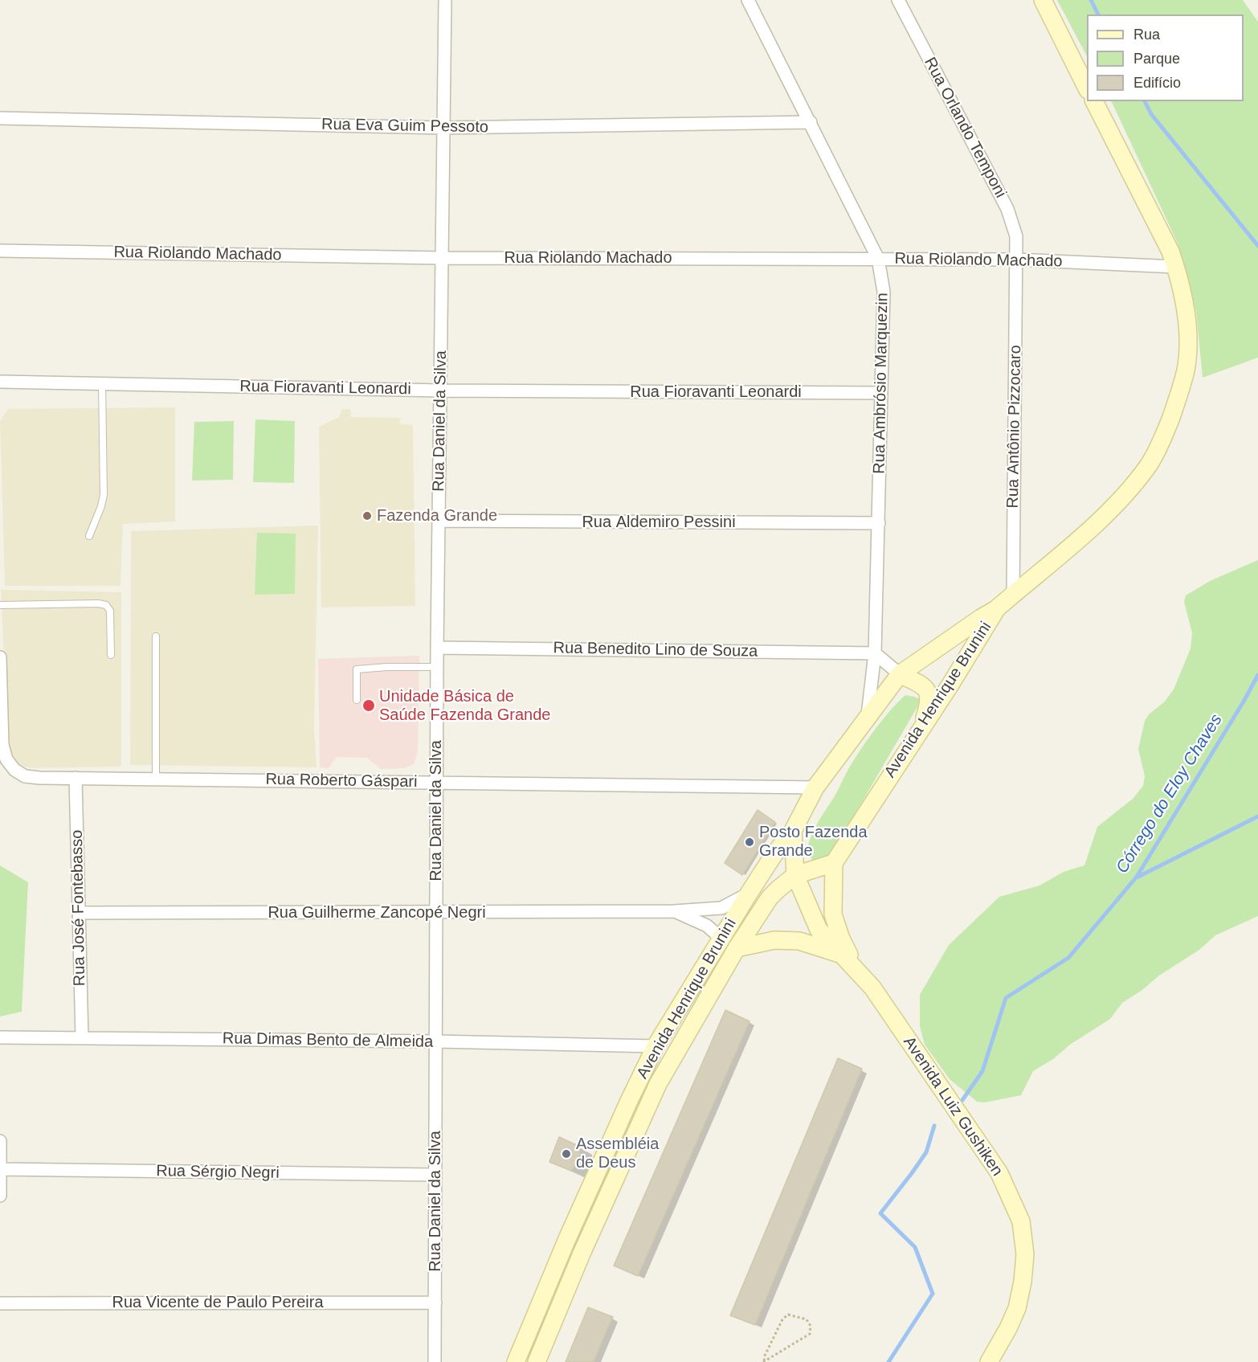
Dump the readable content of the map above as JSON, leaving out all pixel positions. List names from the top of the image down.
{
  "streets": {
    "main road": ["Avenida Henrique Brunini", "Avenida Luiz Gushiken"],
    "street": [
      "Rua Eva Guim Pessoto",
      "Rua Orlando Temponi",
      "Rua Riolando Machado",
      "Rua Ambrósio Marquezin",
      "Rua Fioravanti Leonardi",
      "Rua Daniel da Silva",
      "Rua Antônio Pizzocaro",
      "Rua Aldemiro Pessini",
      "Rua Benedito Lino de Souza",
      "Rua Roberto Gáspari",
      "Rua José Fontebasso",
      "Rua Guilherme Zancopé Negri",
      "Rua Dimas Bento de Almeida",
      "Rua Sérgio Negri",
      "Rua Vicente de Paulo Pereira"
    ]
  },
  "crossings": [
    ["Rua Eva Guim Pessoto", "Rua Ambrósio Marquezin"],
    ["Rua Eva Guim Pessoto", "Rua Daniel da Silva"],
    ["Rua Orlando Temponi", "Rua Riolando Machado"],
    ["Rua Orlando Temponi", "Rua Antônio Pizzocaro"],
    ["Rua Riolando Machado", "Rua Ambrósio Marquezin"],
    ["Rua Riolando Machado", "Rua Daniel da Silva"],
    ["Rua Riolando Machado", "Rua Antônio Pizzocaro"],
    ["Rua Riolando Machado", "Avenida Henrique Brunini"],
    ["Rua Ambrósio Marquezin", "Rua Fioravanti Leonardi"],
    ["Rua Ambrósio Marquezin", "Rua Aldemiro Pessini"],
    ["Rua Ambrósio Marquezin", "Rua Benedito Lino de Souza"],
    ["Rua Ambrósio Marquezin", "Avenida Henrique Brunini"],
    ["Rua Fioravanti Leonardi", "Rua Daniel da Silva"],
    ["Rua Daniel da Silva", "Rua Aldemiro Pessini"],
    ["Rua Daniel da Silva", "Rua Benedito Lino de Souza"],
    ["Rua Daniel da Silva", "Rua Roberto Gáspari"],
    ["Rua Daniel da Silva", "Rua Guilherme Zancopé Negri"],
    ["Rua Daniel da Silva", "Rua Dimas Bento de Almeida"],
    ["Rua Daniel da Silva", "Rua Sérgio Negri"],
    ["Rua Daniel da Silva", "Rua Vicente de Paulo Pereira"],
    ["Rua Antônio Pizzocaro", "Avenida Henrique Brunini"],
    ["Avenida Henrique Brunini", "Rua Roberto Gáspari"],
    ["Avenida Henrique Brunini", "Rua Guilherme Zancopé Negri"],
    ["Avenida Henrique Brunini", "Rua Dimas Bento de Almeida"],
    ["Avenida Henrique Brunini", "Avenida Luiz Gushiken"],
    ["Rua Roberto Gáspari", "Rua José Fontebasso"],
    ["Rua José Fontebasso", "Rua Guilherme Zancopé Negri"],
    ["Rua José Fontebasso", "Rua Dimas Bento de Almeida"]
  ],
  "water": ["Córrego do Eloy Chaves"],
  "places": [
    "Fazenda Grande",
    "Unidade Básica de Saúde Fazenda Grande",
    "Posto Fazenda Grande",
    "Assembléia de Deus"
  ],
  "legend": ["Rua", "Parque", "Edifício"]
}
